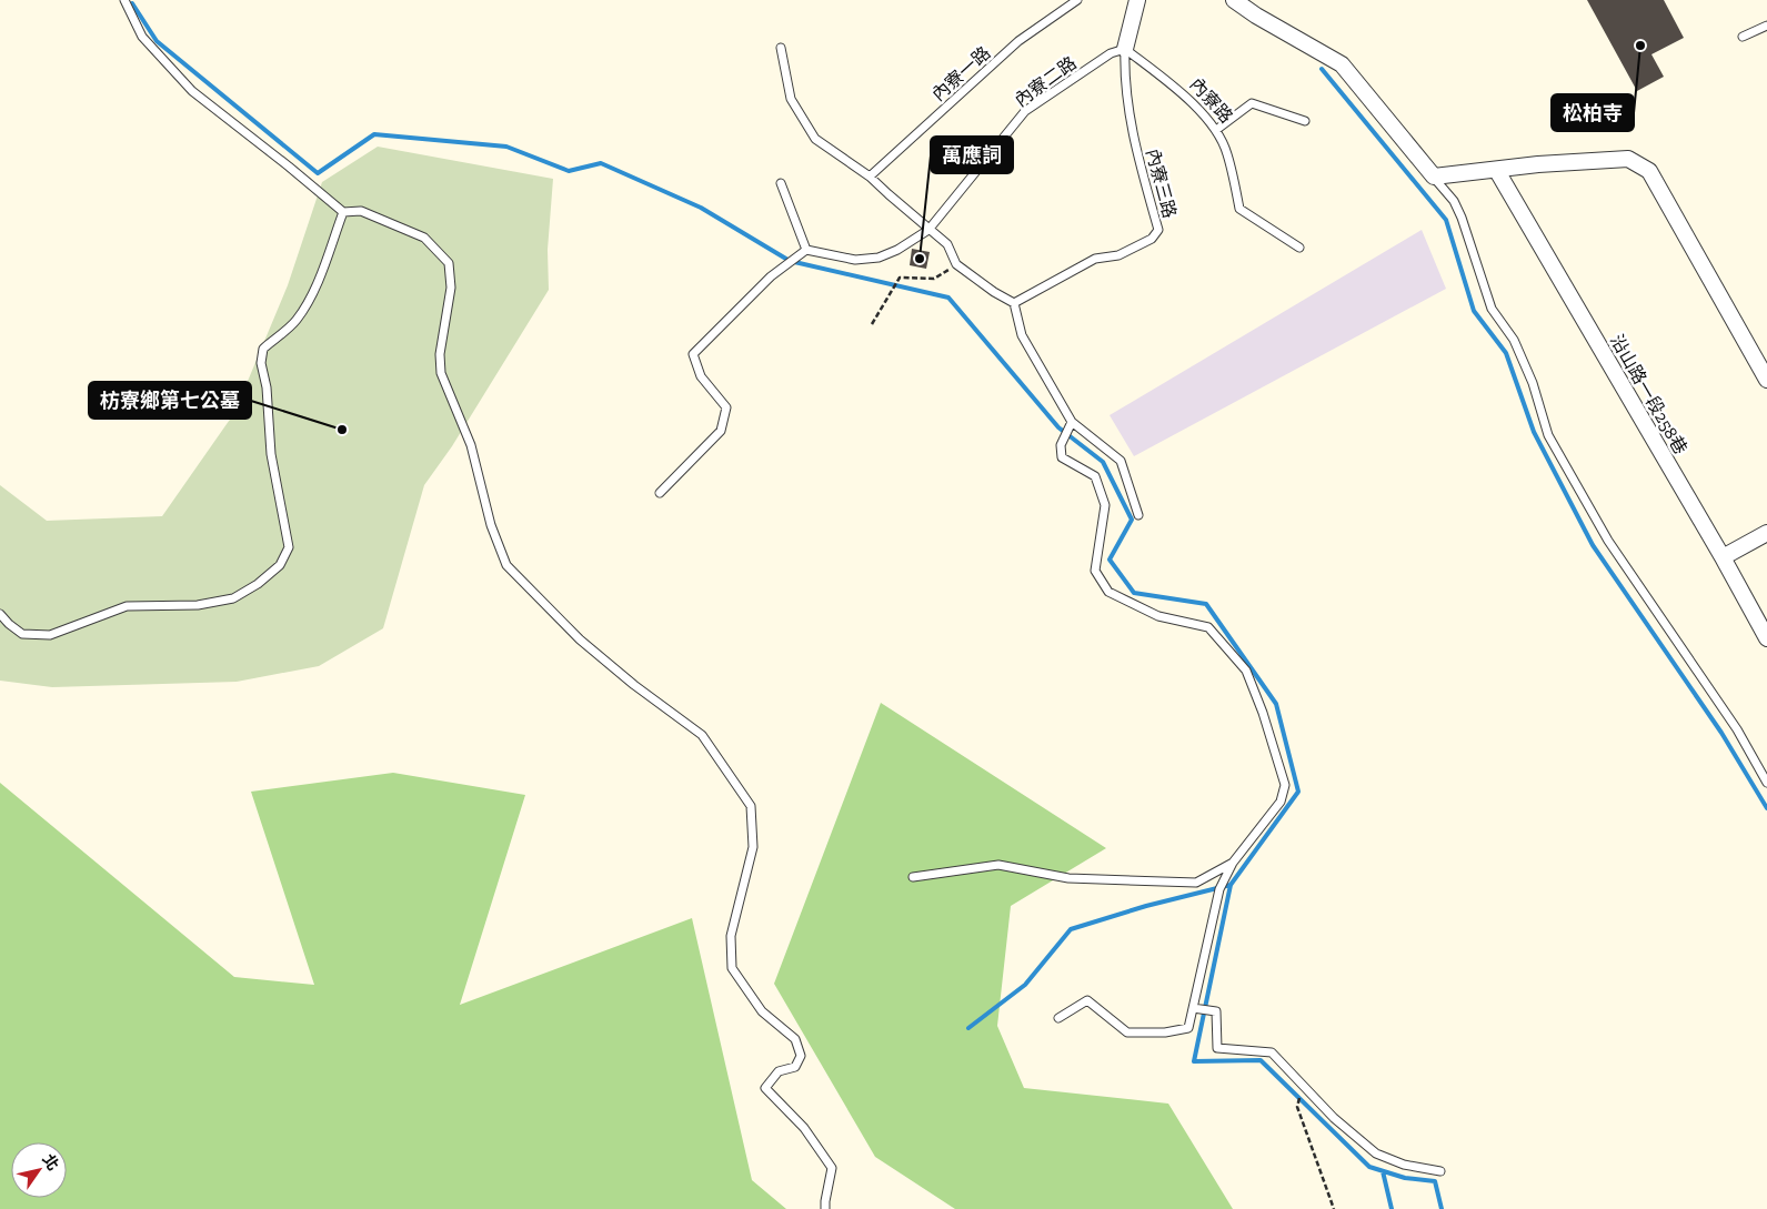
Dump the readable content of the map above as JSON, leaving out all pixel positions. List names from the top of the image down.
{
  "streets": {
    "street": ["沿山路一段258巷"],
    "lane": [
      "內寮一路",
      "內寮二路",
      "內寮路",
      "內寮三路"
    ]
  },
  "crossings": [
    ["內寮二路", "內寮路"],
    ["內寮二路", "內寮三路"],
    ["內寮路", "內寮三路"]
  ],
  "places": ["松柏寺", "萬應詞", "枋寮鄉第七公墓"],
  "north": "top right"
}
